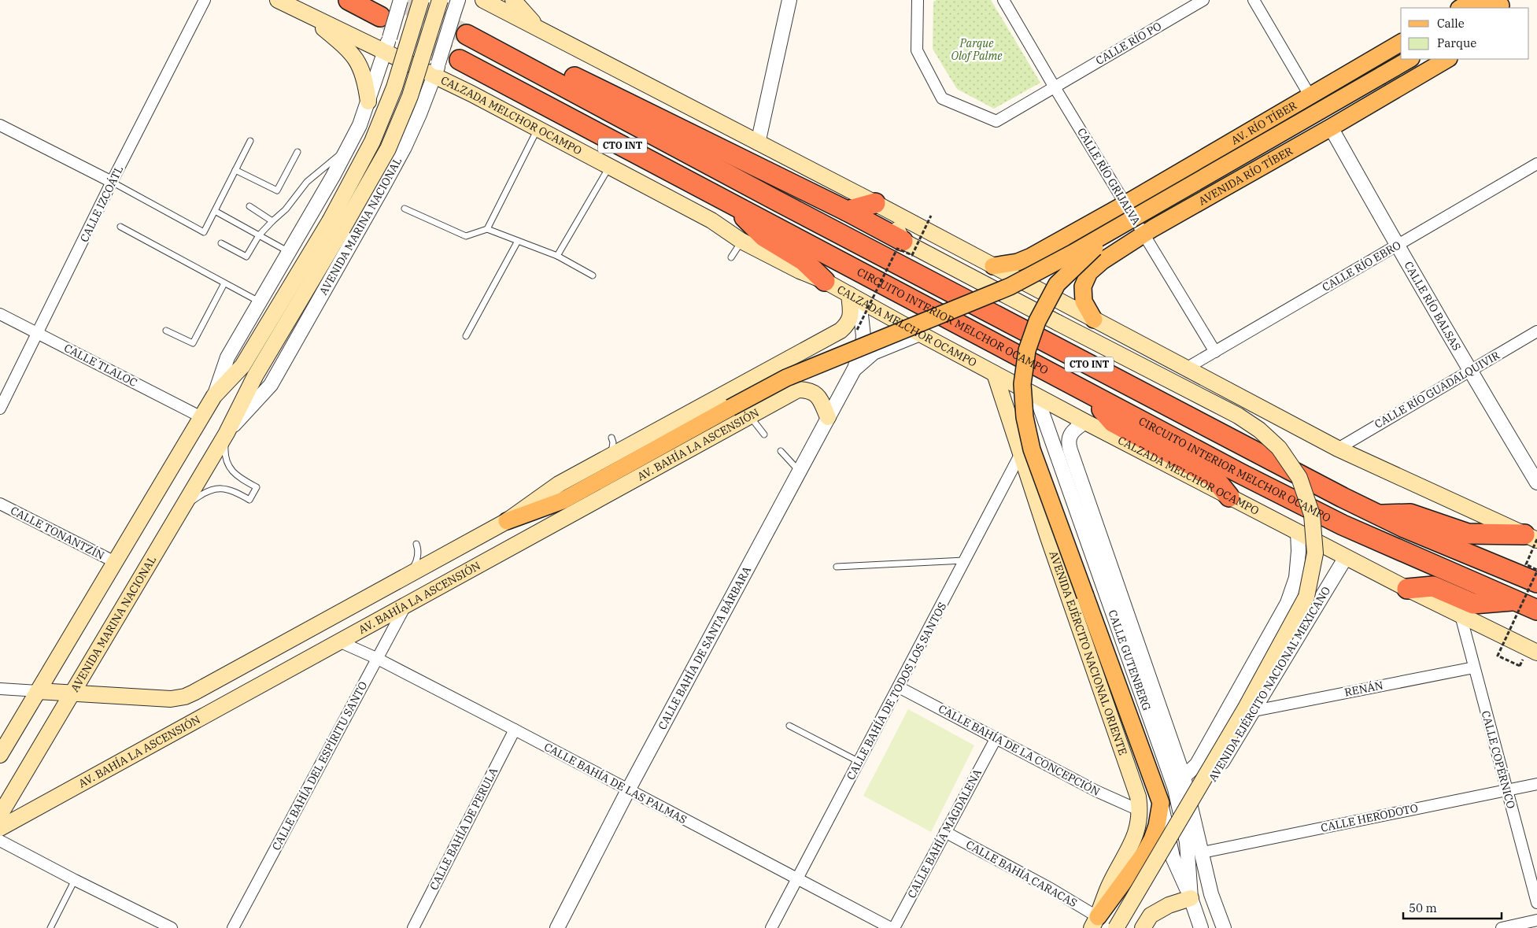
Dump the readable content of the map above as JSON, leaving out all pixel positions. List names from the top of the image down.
{
  "streets": {
    "highway": ["CTO INT", "CIRCUITO INTERIOR MELCHOR OCAMPO"],
    "main road": [
      "CALZADA MELCHOR OCAMPO",
      "AV. RÍO TÍBER",
      "AVENIDA RÍO TÍBER",
      "AVENIDA MARINA NACIONAL",
      "AV. BAHÍA LA ASCENSIÓN",
      "AVENIDA EJÉRCITO NACIONAL ORIENTE"
    ],
    "street": [
      "CALLE RÍO PO",
      "CALLE RÍO GRIJALVA",
      "CALLE IZCOÁTL",
      "CALLE RÍO EBRO",
      "CALLE RÍO BALSAS",
      "CALLE TLALOC",
      "CALLE RÍO GUADALQUIVIR",
      "CALLE TONANTZÍN",
      "CALLE BAHÍA DE SANTA BÁRBARA",
      "CALLE GUTENBERG",
      "AVENIDA EJÉRCITO NACIONAL MEXICANO",
      "RENÁN",
      "CALLE BAHÍA DE TODOS LOS SANTOS",
      "CALLE BAHÍA DE LA CONCEPCIÓN",
      "CALLE COPÉRNICO",
      "CALLE BAHÍA DEL ESPÍRITU SANTO",
      "CALLE BAHÍA DE LAS PALMAS",
      "CALLE HERODOTO",
      "CALLE BAHÍA DE PERULA",
      "CALLE BAHÍA MAGDALENA",
      "CALLE BAHÍA CARACAS"
    ]
  },
  "crossings": [
    ["CALLE RÍO PO", "CALLE RÍO GRIJALVA"],
    ["CALZADA MELCHOR OCAMPO", "AVENIDA MARINA NACIONAL"],
    ["CALZADA MELCHOR OCAMPO", "AVENIDA EJÉRCITO NACIONAL ORIENTE"],
    ["CALZADA MELCHOR OCAMPO", "CALLE GUTENBERG"],
    ["CALZADA MELCHOR OCAMPO", "AVENIDA EJÉRCITO NACIONAL MEXICANO"],
    ["CALZADA MELCHOR OCAMPO", "CALLE COPÉRNICO"],
    ["AV. RÍO TÍBER", "CALLE RÍO GRIJALVA"],
    ["CALLE RÍO GRIJALVA", "AVENIDA RÍO TÍBER"],
    ["CALLE RÍO GRIJALVA", "CALLE RÍO EBRO"],
    ["AVENIDA RÍO TÍBER", "CALLE RÍO BALSAS"],
    ["CALLE IZCOÁTL", "CALLE TLALOC"],
    ["AVENIDA MARINA NACIONAL", "CALLE TLALOC"],
    ["AVENIDA MARINA NACIONAL", "CALLE TONANTZÍN"],
    ["CALLE RÍO EBRO", "CALLE RÍO BALSAS"],
    ["CALLE RÍO BALSAS", "CALLE RÍO GUADALQUIVIR"],
    ["AV. BAHÍA LA ASCENSIÓN", "CALLE BAHÍA DE SANTA BÁRBARA"],
    ["AV. BAHÍA LA ASCENSIÓN", "CALLE BAHÍA DEL ESPÍRITU SANTO"],
    ["AV. BAHÍA LA ASCENSIÓN", "CALLE BAHÍA DE LAS PALMAS"],
    ["CALLE BAHÍA DE SANTA BÁRBARA", "CALLE BAHÍA DE LAS PALMAS"],
    ["AVENIDA EJÉRCITO NACIONAL ORIENTE", "CALLE BAHÍA DE TODOS LOS SANTOS"],
    ["AVENIDA EJÉRCITO NACIONAL ORIENTE", "CALLE BAHÍA DE LA CONCEPCIÓN"],
    ["AVENIDA EJÉRCITO NACIONAL ORIENTE", "CALLE BAHÍA CARACAS"],
    ["CALLE GUTENBERG", "AVENIDA EJÉRCITO NACIONAL MEXICANO"],
    ["CALLE GUTENBERG", "CALLE HERODOTO"],
    ["AVENIDA EJÉRCITO NACIONAL MEXICANO", "RENÁN"],
    ["RENÁN", "CALLE COPÉRNICO"],
    ["CALLE BAHÍA DE TODOS LOS SANTOS", "CALLE BAHÍA DE LA CONCEPCIÓN"],
    ["CALLE BAHÍA DE TODOS LOS SANTOS", "CALLE BAHÍA DE LAS PALMAS"],
    ["CALLE BAHÍA DE LA CONCEPCIÓN", "CALLE BAHÍA MAGDALENA"],
    ["CALLE COPÉRNICO", "CALLE HERODOTO"],
    ["CALLE BAHÍA DEL ESPÍRITU SANTO", "CALLE BAHÍA DE LAS PALMAS"],
    ["CALLE BAHÍA DE LAS PALMAS", "CALLE BAHÍA DE PERULA"],
    ["CALLE BAHÍA DE LAS PALMAS", "CALLE BAHÍA MAGDALENA"],
    ["CALLE BAHÍA MAGDALENA", "CALLE BAHÍA CARACAS"]
  ],
  "parks": ["Parque Olof Palme"],
  "legend": ["Calle", "Parque"],
  "scale_bar": "50 m"
}
